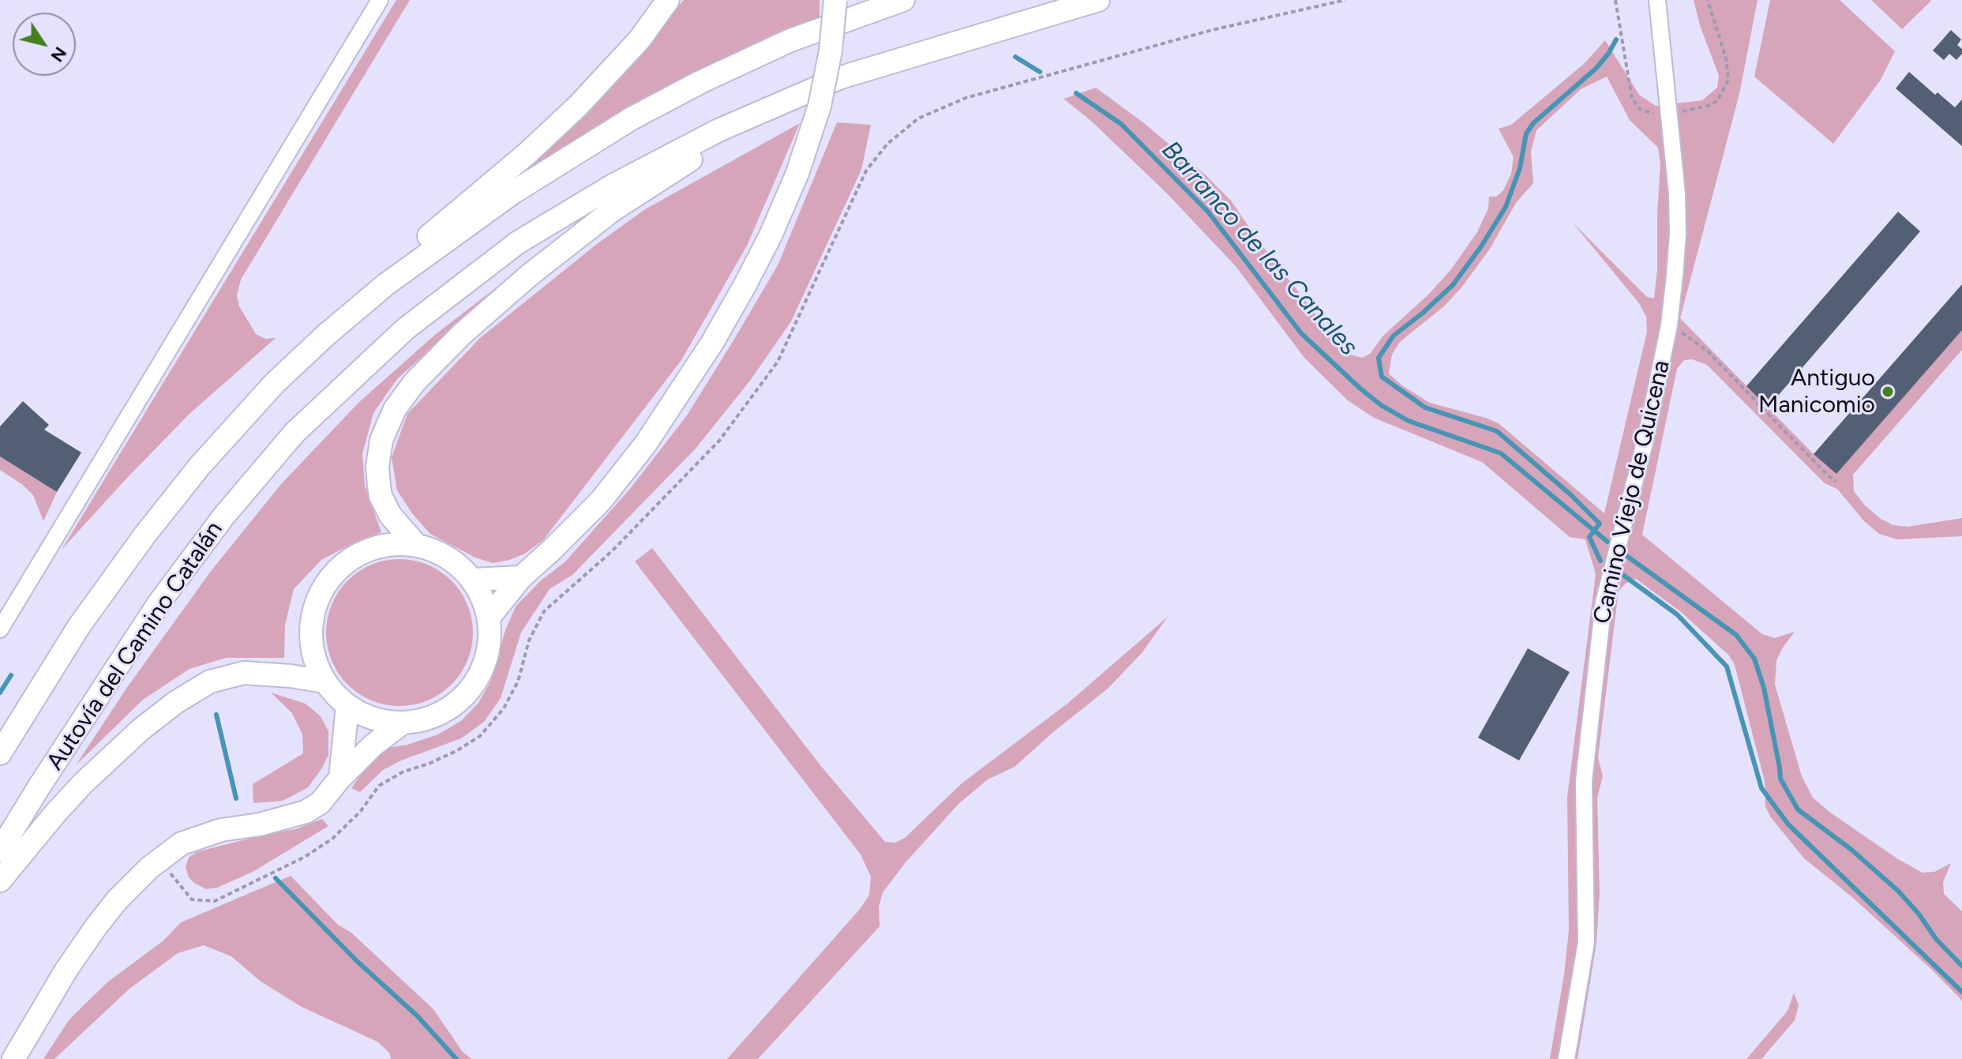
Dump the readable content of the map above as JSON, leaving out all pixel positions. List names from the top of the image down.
{
  "streets": {
    "highway": ["Autovía del Camino Catalán"],
    "street": ["Camino Viejo de Quicena"]
  },
  "water": ["Barranco de las Canales"],
  "places": ["Antiguo Manicomio"],
  "north": "bottom right"
}
